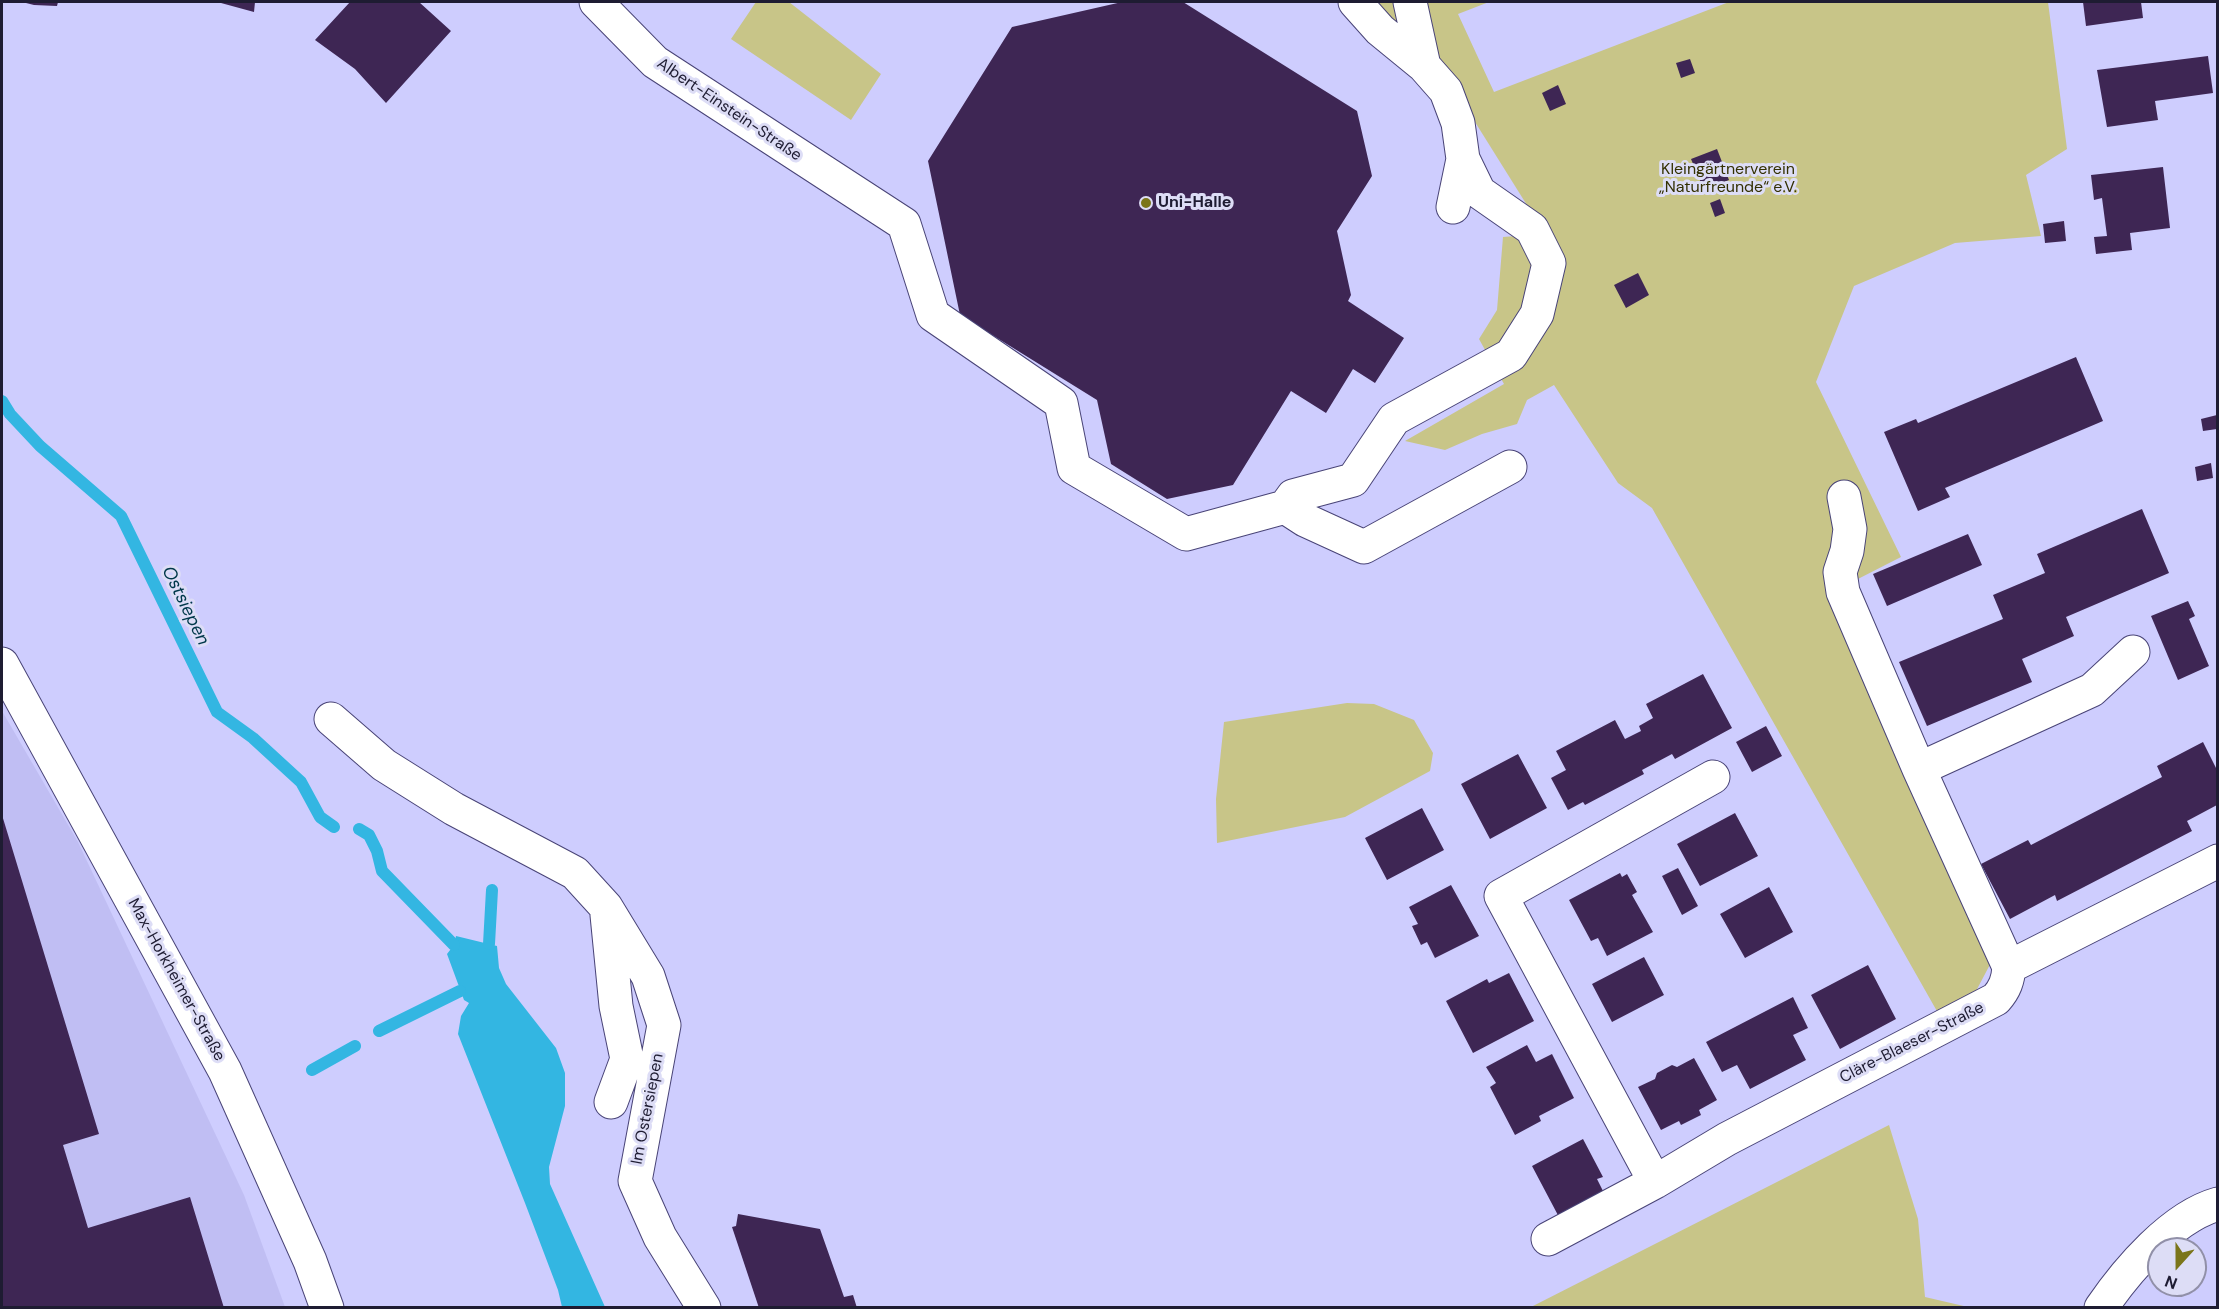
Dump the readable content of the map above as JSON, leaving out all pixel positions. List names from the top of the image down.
{
  "streets": {
    "street": [
      "Albert-Einstein-Straße",
      "Max-Horkheimer-Straße",
      "Cläre-Blaeser-Straße",
      "Im Ostersiepen"
    ]
  },
  "water": ["Ostsiepen"],
  "parks": ["Kleingärtnerverein „Naturfreunde“ e.V."],
  "places": ["Uni-Halle"],
  "north": "bottom"
}
